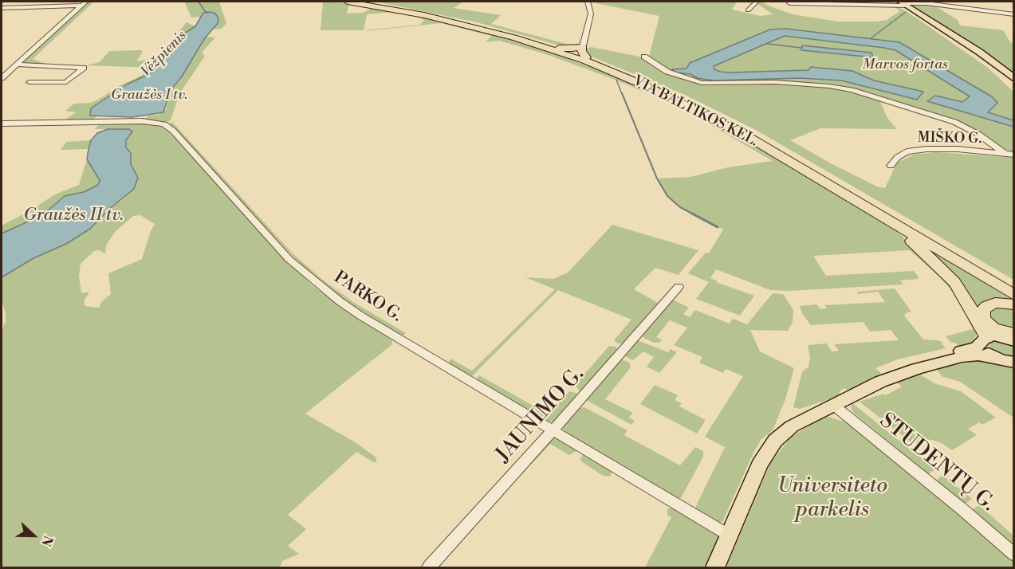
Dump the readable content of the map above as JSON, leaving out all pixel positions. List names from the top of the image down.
{
  "streets": {
    "highway": ["VIA BALTIKOS KEL."],
    "street": [
      "MIŠKO G.",
      "PARKO G.",
      "JAUNIMO G.",
      "STUDENTŲ G."
    ]
  },
  "crossings": [
    ["PARKO G.", "JAUNIMO G."]
  ],
  "water": ["Vėžpienis", "Graužės I tv.", "Graužės II tv."],
  "parks": ["Marvos fortas", "Universiteto parkelis"],
  "north": "right"
}
